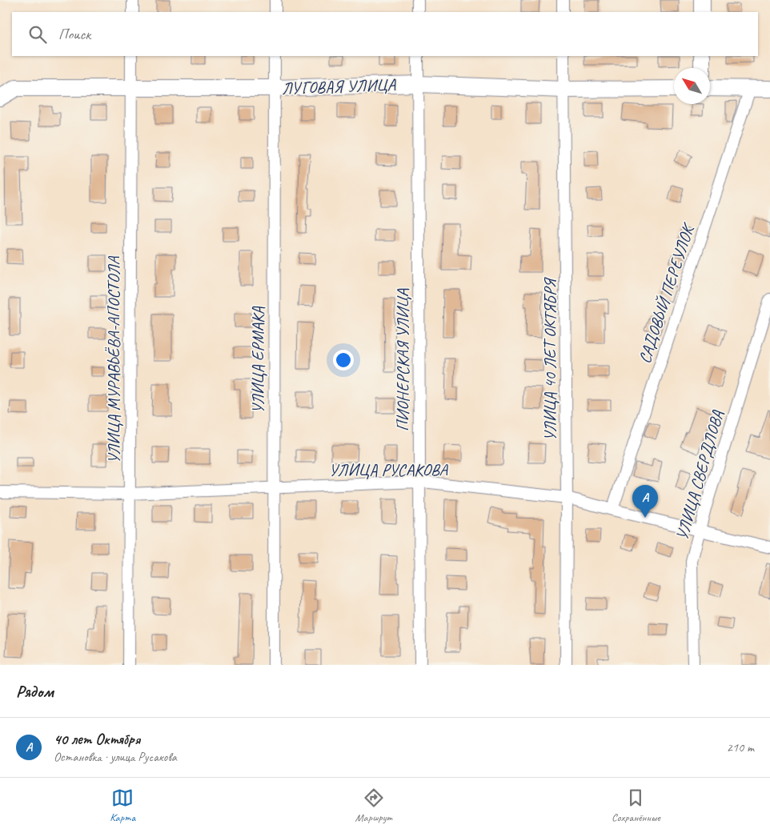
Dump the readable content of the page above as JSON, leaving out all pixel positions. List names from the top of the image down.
{
  "streets": {
    "street": [
      "ЛУГОВАЯ УЛИЦА",
      "САДОВЫЙ ПЕРЕУЛОК",
      "УЛИЦА МУРАВЬЁВА-АПОСТОЛА",
      "УЛИЦА ЕРМАКА",
      "ПИОНЕРСКАЯ УЛИЦА",
      "УЛИЦА 40 ЛЕТ ОКТЯБРЯ",
      "УЛИЦА РУСАКОВА",
      "УЛИЦА СВЕРДЛОВА"
    ]
  },
  "crossings": [
    ["ЛУГОВАЯ УЛИЦА", "УЛИЦА МУРАВЬЁВА-АПОСТОЛА"],
    ["ЛУГОВАЯ УЛИЦА", "УЛИЦА ЕРМАКА"],
    ["ЛУГОВАЯ УЛИЦА", "ПИОНЕРСКАЯ УЛИЦА"],
    ["ЛУГОВАЯ УЛИЦА", "УЛИЦА 40 ЛЕТ ОКТЯБРЯ"],
    ["САДОВЫЙ ПЕРЕУЛОК", "УЛИЦА РУСАКОВА"],
    ["УЛИЦА МУРАВЬЁВА-АПОСТОЛА", "УЛИЦА РУСАКОВА"],
    ["УЛИЦА ЕРМАКА", "УЛИЦА РУСАКОВА"],
    ["ПИОНЕРСКАЯ УЛИЦА", "УЛИЦА РУСАКОВА"],
    ["УЛИЦА 40 ЛЕТ ОКТЯБРЯ", "УЛИЦА РУСАКОВА"],
    ["УЛИЦА РУСАКОВА", "УЛИЦА СВЕРДЛОВА"]
  ],
  "north": "top left",
  "page": {
    "search": "Поиск",
    "pins": "A",
    "heading": "Рядом",
    "list": [
      {
        "mark": "A",
        "name": "40 лет Октября",
        "note": "Остановка · улица Русакова",
        "value": "210 m"
      }
    ],
    "nav": ["Карта", "Маршрут", "Сохранённые"]
  }
}
